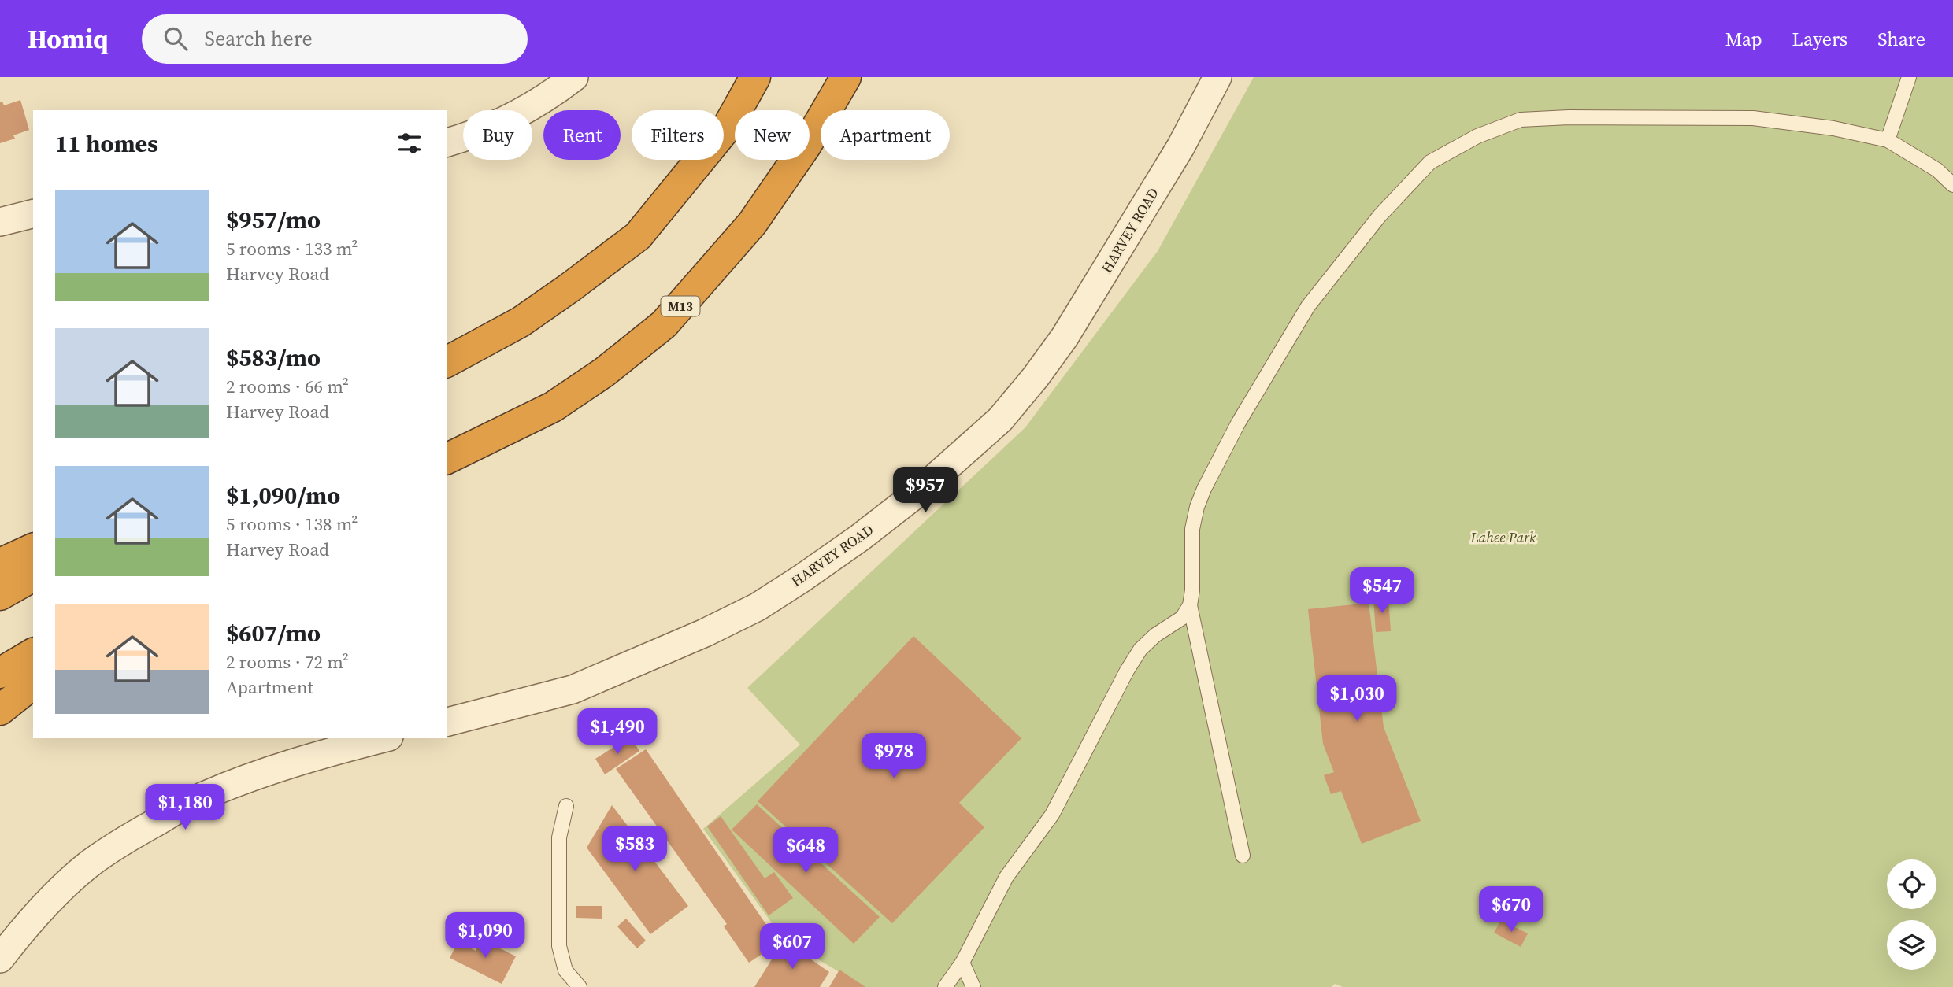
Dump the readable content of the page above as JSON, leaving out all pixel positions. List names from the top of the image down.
{
  "streets": {
    "highway": ["M13"],
    "street": ["HARVEY ROAD"]
  },
  "parks": ["Lahee Park"],
  "page": {
    "header": "Homiq",
    "search": "Search here",
    "nav": ["Map", "Layers", "Share"],
    "chip": [
      "Buy",
      "Rent",
      "Filters",
      "New",
      "Apartment"
    ],
    "heading": "11 homes",
    "list": [
      {
        "name": "$957/mo",
        "note": "5 rooms · 133 m² · Harvey Road"
      },
      {
        "name": "$583/mo",
        "note": "2 rooms · 66 m² · Harvey Road"
      },
      {
        "name": "$1,090/mo",
        "note": "5 rooms · 138 m² · Harvey Road"
      },
      {
        "name": "$607/mo",
        "note": "2 rooms · 72 m² · Apartment"
      }
    ],
    "price": [
      "$957",
      "$547",
      "$1,030",
      "$1,490",
      "$978",
      "$1,180",
      "$583",
      "$648",
      "$670",
      "$1,090",
      "$607"
    ]
  }
}
